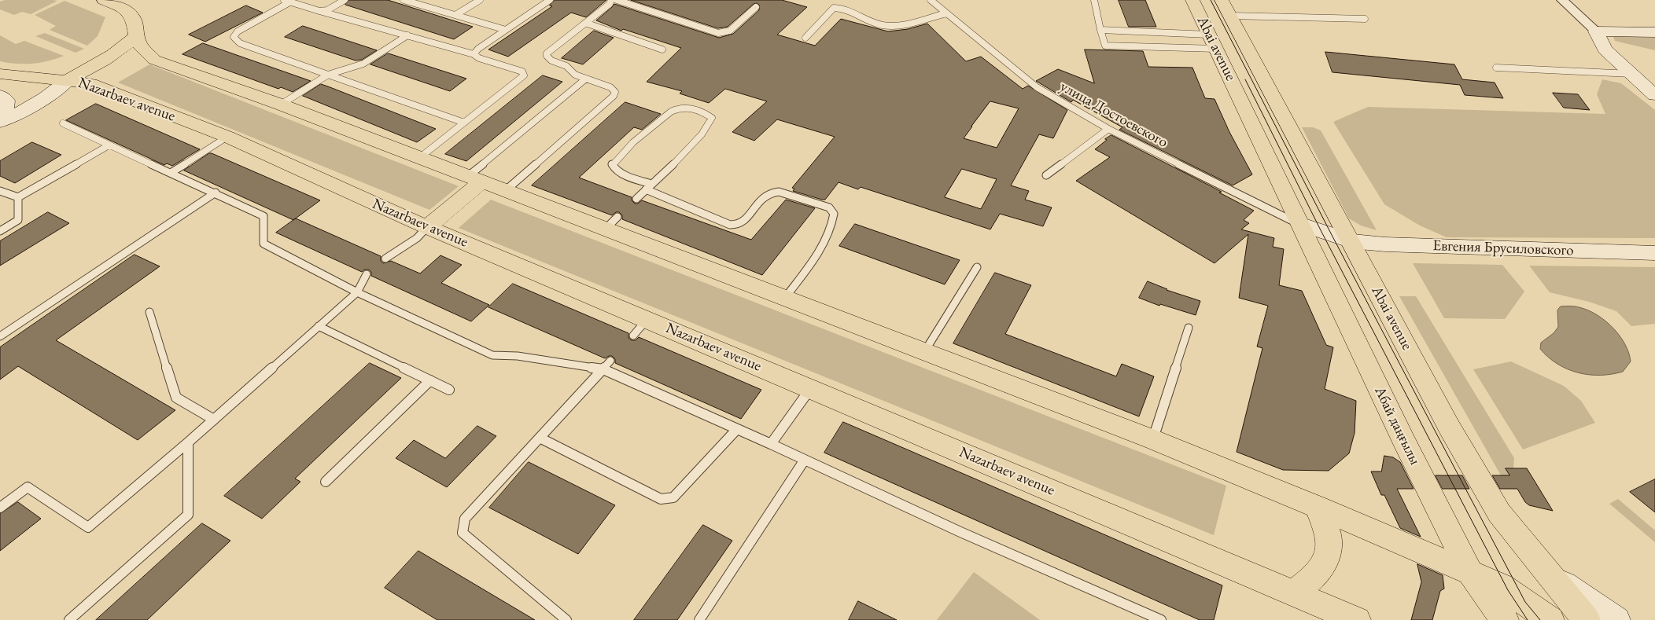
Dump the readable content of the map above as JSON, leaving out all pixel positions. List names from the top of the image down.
{
  "streets": {
    "main road": ["Abai avenue", "Nazarbaev avenue", "Абай даңғылы"],
    "street": ["Евгения Брусиловского"],
    "lane": ["улица Достоевского"]
  },
  "crossings": [
    ["Abai avenue", "улица Достоевского"],
    ["Abai avenue", "Евгения Брусиловского"],
    ["Abai avenue", "Абай даңғылы"],
    ["улица Достоевского", "Евгения Брусиловского"],
    ["улица Достоевского", "Абай даңғылы"],
    ["Евгения Брусиловского", "Абай даңғылы"]
  ]
}
